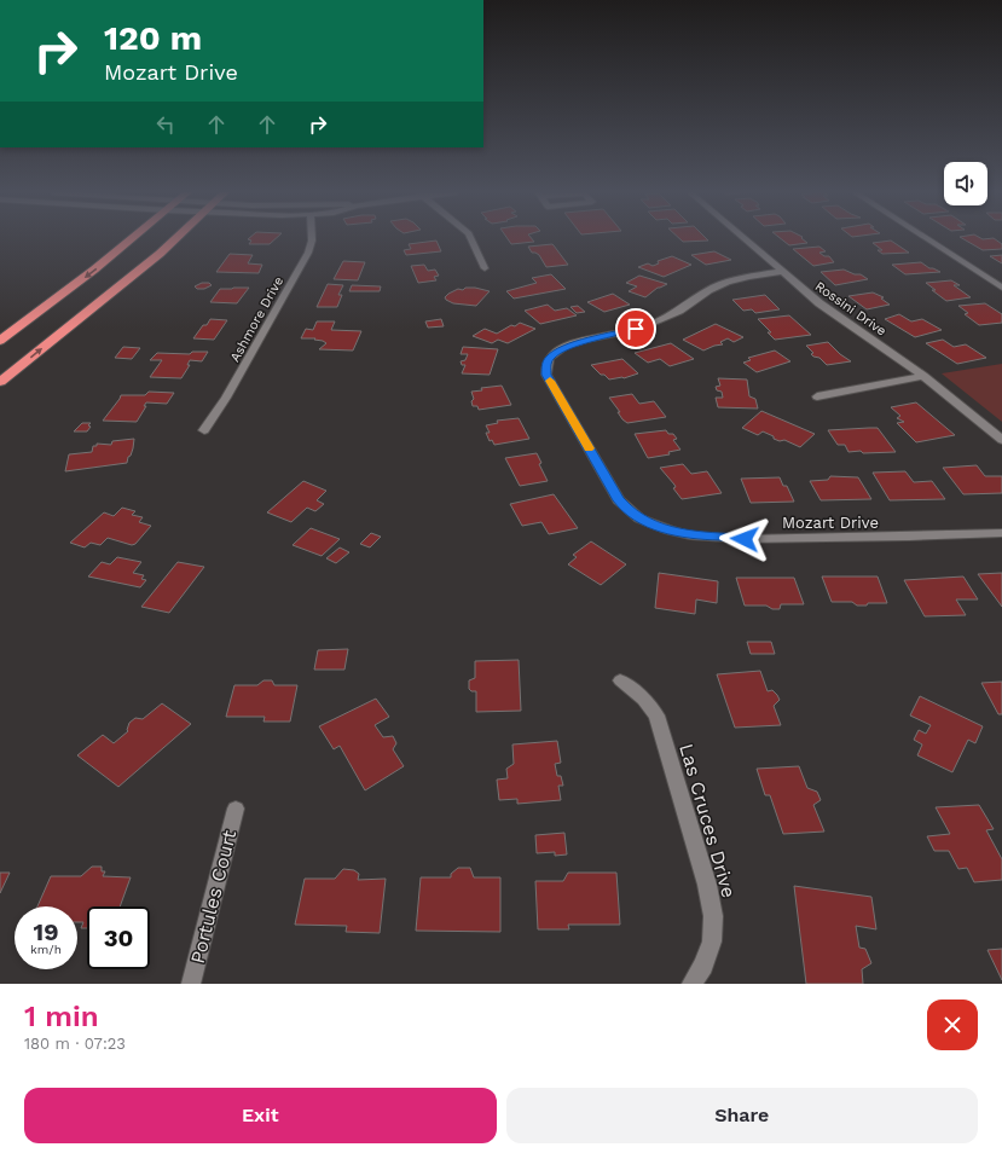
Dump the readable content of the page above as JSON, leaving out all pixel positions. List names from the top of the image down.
{
  "streets": {
    "street": [
      "Rossini Drive",
      "Ashmore Drive",
      "Mozart Drive",
      "Las Cruces Drive",
      "Portules Court"
    ]
  },
  "crossings": [
    ["Rossini Drive", "Mozart Drive"]
  ],
  "page": {
    "turn": ["120 m", "Mozart Drive"],
    "speed": "19 km/h",
    "limit": "30",
    "heading": ["1 min", "180 m · 07:23"],
    "buttons": ["Exit", "Share"]
  }
}
